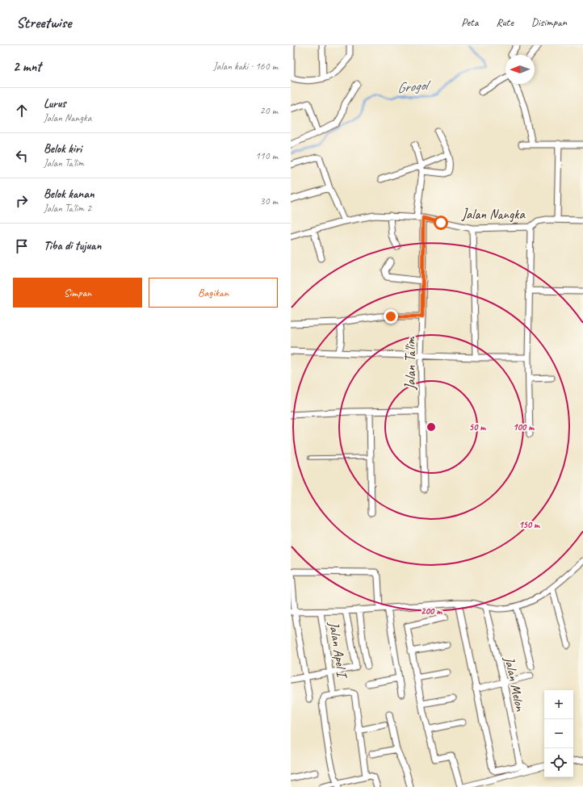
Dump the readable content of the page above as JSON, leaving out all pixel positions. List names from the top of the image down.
{
  "streets": {
    "street": [
      "Jalan Nangka",
      "Jalan Ta'lim",
      "Jalan Apel I",
      "Jalan Melon"
    ]
  },
  "crossings": [
    ["Jalan Nangka", "Jalan Ta'lim"]
  ],
  "water": ["Grogol"],
  "north": "left",
  "page": {
    "header": "Streetwise",
    "nav": ["Peta", "Rute", "Disimpan"],
    "heading": ["2 mnt", "Jalan kaki · 160 m"],
    "list": [
      ["Lurus", "Jalan Nangka", "20 m"],
      ["Belok kiri", "Jalan Ta'lim", "110 m"],
      ["Belok kanan", "Jalan Ta'lim 2", "30 m"],
      "Tiba di tujuan"
    ],
    "buttons": ["Simpan", "Bagikan"],
    "map_buttons": ["+", "−"]
  },
  "rings": [
    "50 m",
    "100 m",
    "150 m",
    "200 m"
  ]
}
